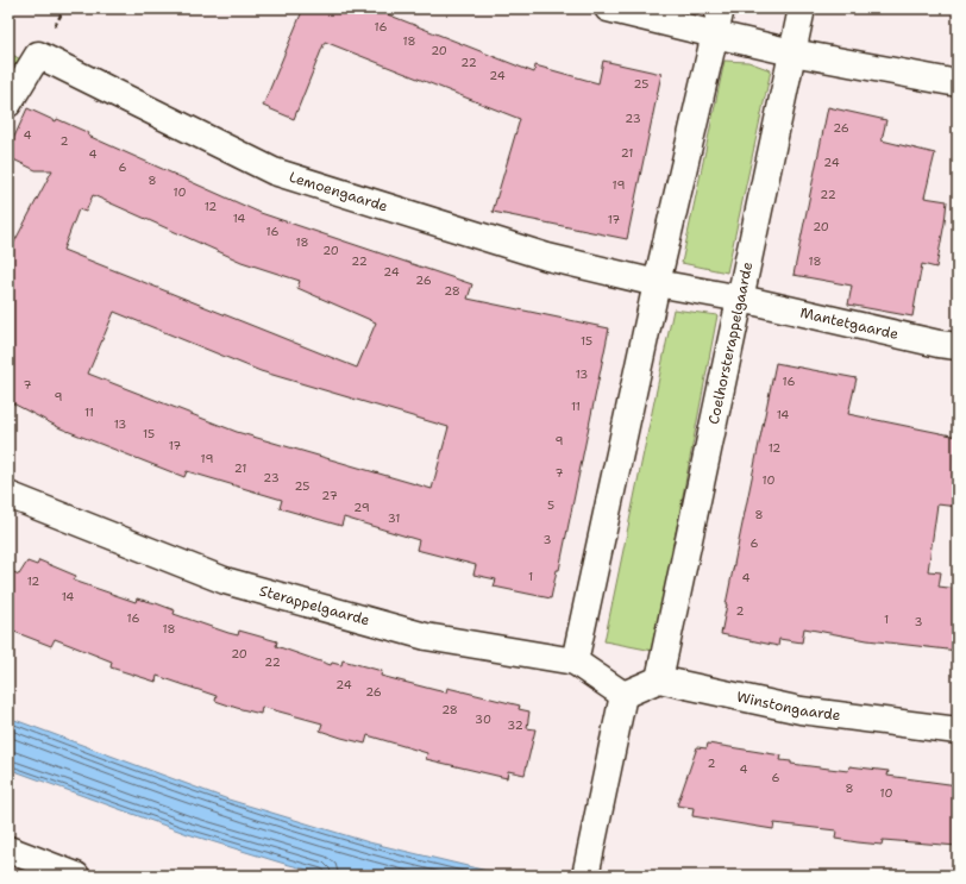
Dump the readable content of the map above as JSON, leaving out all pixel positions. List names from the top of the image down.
{
  "streets": {
    "street": [
      "Lemoengaarde",
      "Mantetgaarde",
      "Coelhorsterappelgaarde",
      "Sterappelgaarde",
      "Winstongaarde"
    ]
  },
  "crossings": [
    ["Lemoengaarde", "Mantetgaarde"],
    ["Lemoengaarde", "Coelhorsterappelgaarde"],
    ["Mantetgaarde", "Coelhorsterappelgaarde"],
    ["Coelhorsterappelgaarde", "Winstongaarde"]
  ],
  "house_numbers": [
    "16",
    "18",
    "20",
    "22",
    "24",
    "25",
    "23",
    "26",
    "4",
    "2",
    "21",
    "4",
    "24",
    "6",
    "8",
    "19",
    "10",
    "22",
    "12",
    "14",
    "17",
    "20",
    "16",
    "18",
    "20",
    "22",
    "18",
    "24",
    "26",
    "28",
    "15",
    "13",
    "16",
    "7",
    "9",
    "11",
    "11",
    "14",
    "13",
    "15",
    "9",
    "17",
    "12",
    "19",
    "21",
    "7",
    "23",
    "10",
    "25",
    "27",
    "5",
    "29",
    "8",
    "31",
    "3",
    "6",
    "1",
    "4",
    "12",
    "14",
    "2",
    "16",
    "1",
    "3",
    "18",
    "20",
    "22",
    "24",
    "26",
    "28",
    "30",
    "32",
    "2",
    "4",
    "6",
    "8",
    "10"
  ]
}
